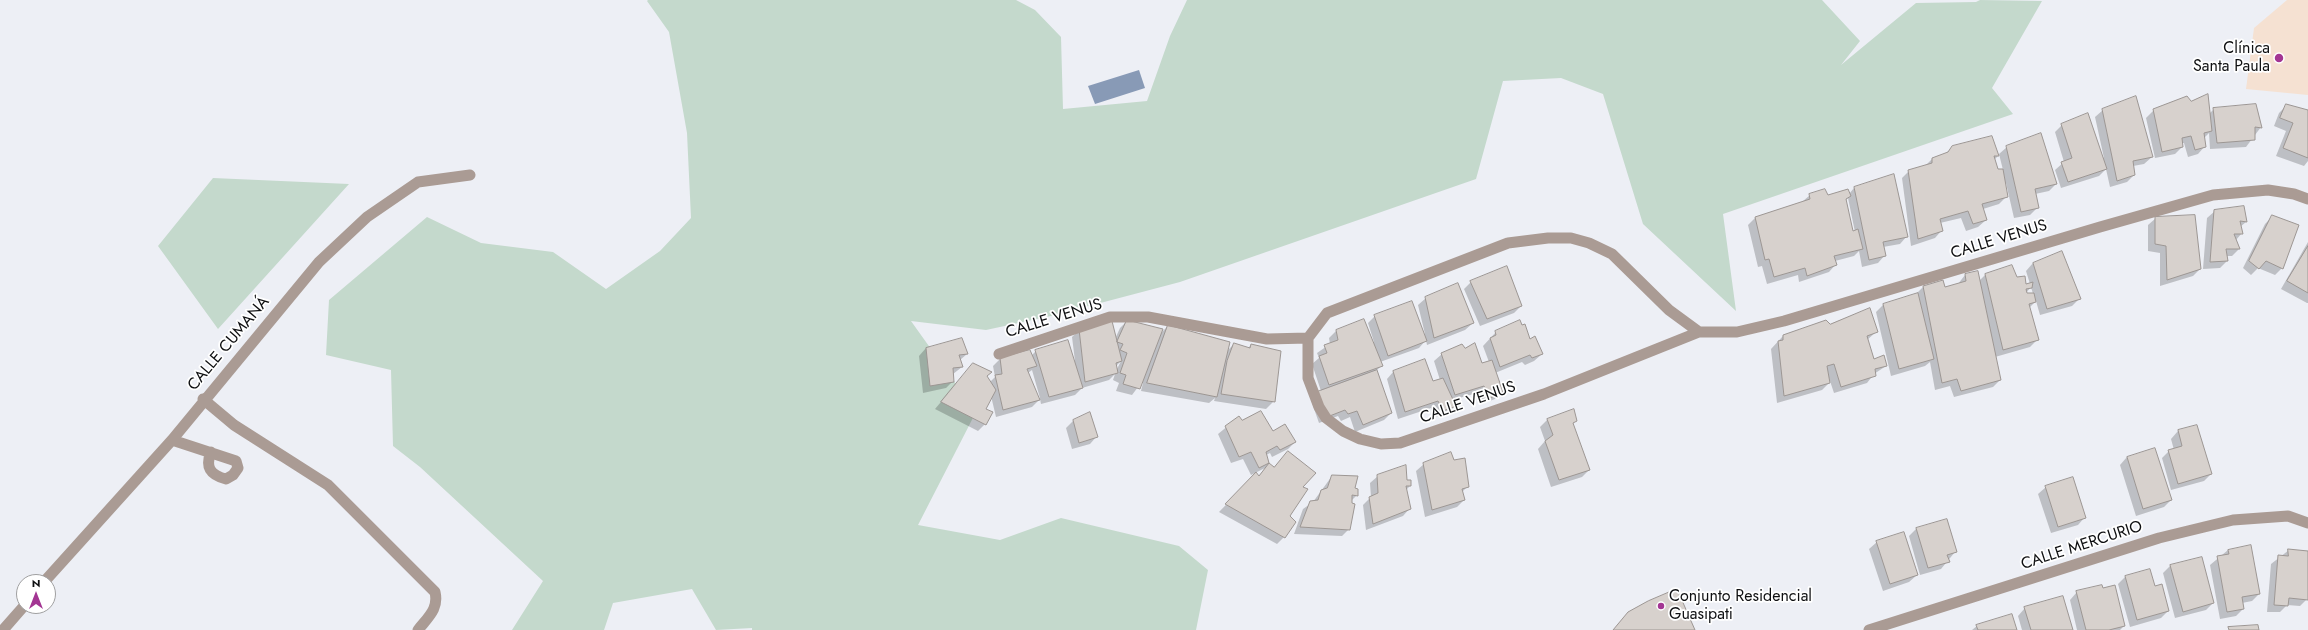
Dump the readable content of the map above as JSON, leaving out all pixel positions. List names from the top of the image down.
{
  "streets": {
    "street": ["CALLE VENUS", "CALLE CUMANÁ", "CALLE MERCURIO"]
  },
  "places": ["Clínica Santa Paula", "Conjunto Residencial Guasipati"],
  "north": "top"
}
